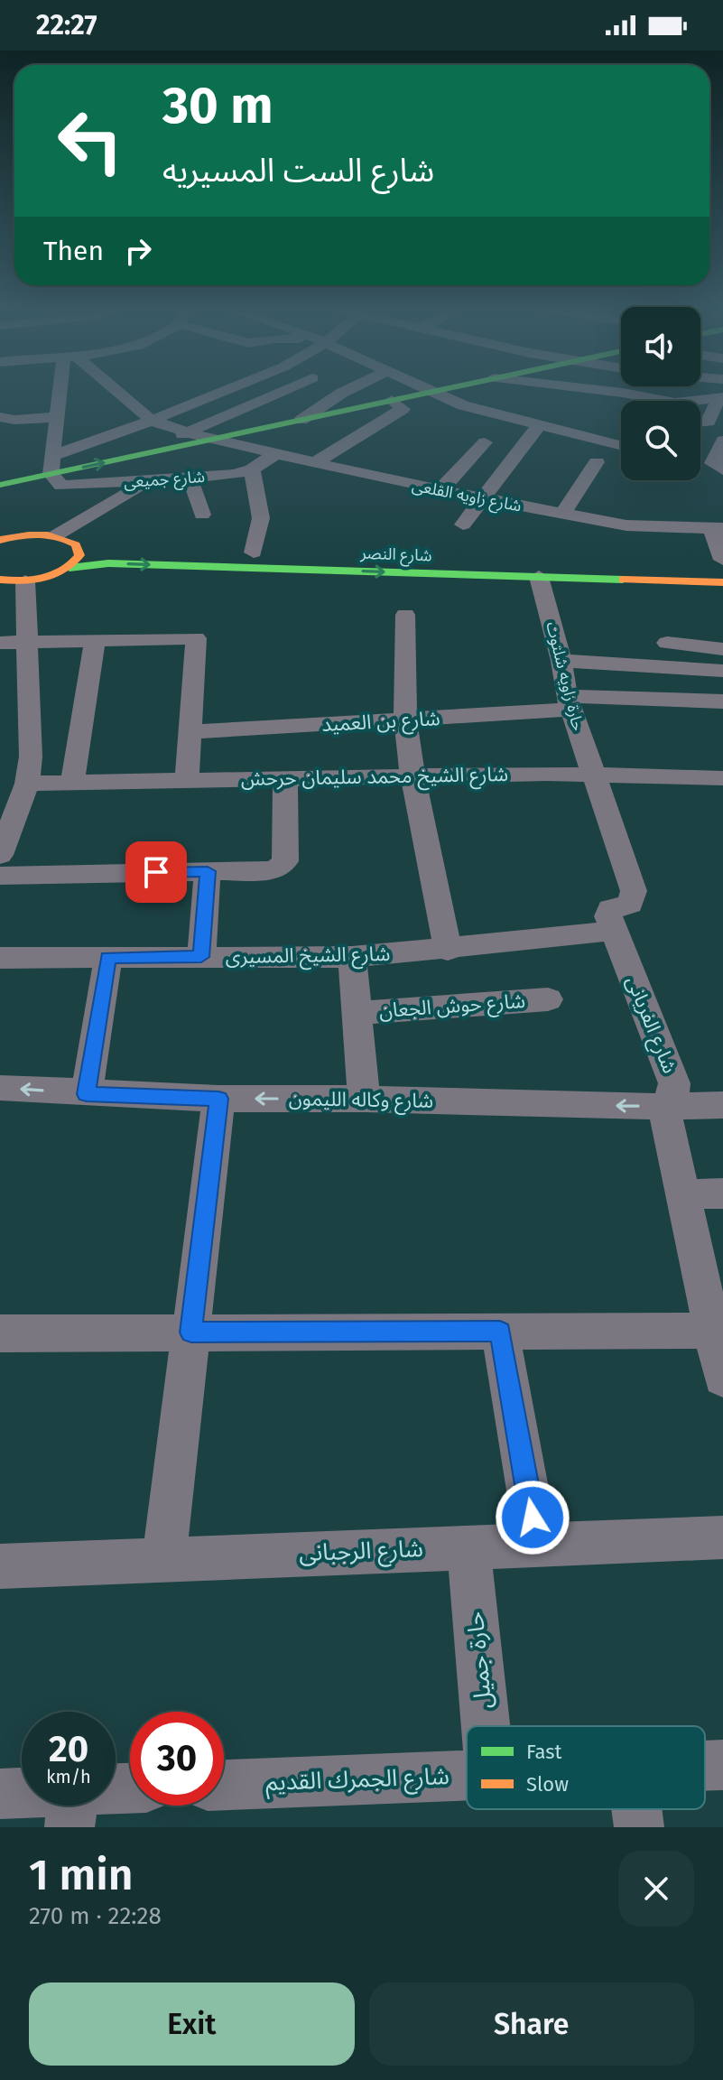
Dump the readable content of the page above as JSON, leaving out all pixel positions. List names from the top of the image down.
{
  "streets": {
    "main road": ["شارع النصر"],
    "street": [
      "شارع جميعى",
      "شارع زاويه القلعى",
      "حارة زاويه شلتوت",
      "شارع بن العميد",
      "شارع الشيخ محمد سليمان حرحش",
      "شارع الشيخ المسيرى",
      "شارع حوش الجعان",
      "شارع الفريانى",
      "شارع وكاله الليمون",
      "شارع الرجبانى",
      "حارة جميل",
      "شارع الجمرك القديم"
    ]
  },
  "crossings": [
    ["شارع جميعى", "شارع زاويه القلعى"],
    ["شارع النصر", "حارة زاويه شلتوت"],
    ["حارة زاويه شلتوت", "شارع بن العميد"],
    ["حارة زاويه شلتوت", "شارع الشيخ محمد سليمان حرحش"],
    ["شارع الشيخ المسيرى", "شارع الفريانى"],
    ["شارع الفريانى", "شارع وكاله الليمون"],
    ["شارع الرجبانى", "حارة جميل"]
  ],
  "legend": ["Fast", "Slow"],
  "page": {
    "status": "22:27",
    "turn": ["30 m", "شارع الست المسيريه"],
    "then": "Then",
    "speed": "20 km/h",
    "limit": "30",
    "heading": ["1 min", "270 m · 22:28"],
    "buttons": ["Exit", "Share"]
  }
}
